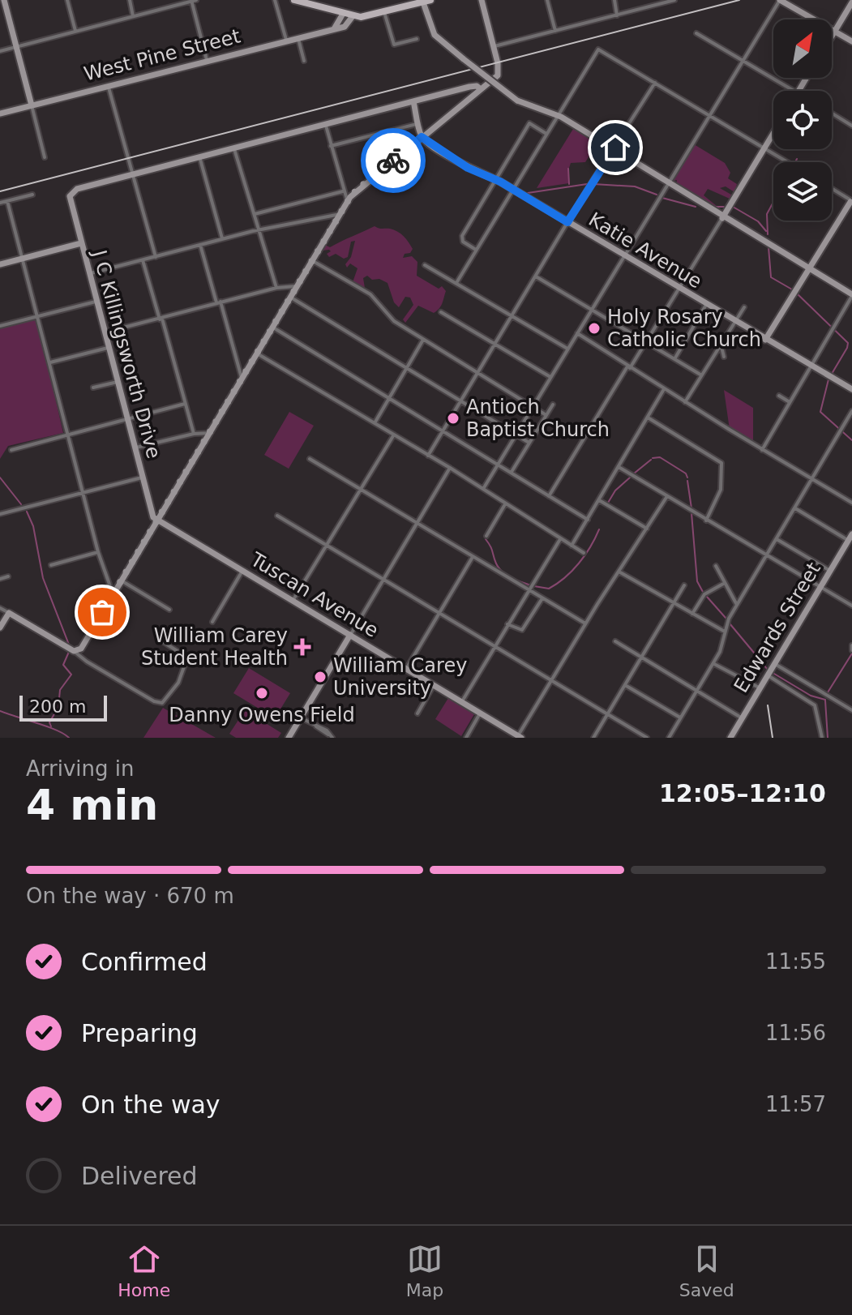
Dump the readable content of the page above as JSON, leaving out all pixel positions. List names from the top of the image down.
{
  "streets": {
    "main road": ["West Pine Street"],
    "street": [
      "Katie Avenue",
      "J C Killingsworth Drive",
      "Tuscan Avenue",
      "Edwards Street"
    ]
  },
  "crossings": [
    ["J C Killingsworth Drive", "Tuscan Avenue"]
  ],
  "places": {
    "other": [
      "Holy Rosary Catholic Church",
      "Antioch Baptist Church",
      "William Carey University",
      "Danny Owens Field"
    ],
    "health": ["William Carey Student Health"]
  },
  "scale_bar": "200 m",
  "north": "top right",
  "page": {
    "scale": "200 m",
    "heading": ["4 min", "Arriving in", "12:05–12:10"],
    "bar": "On the way · 670 m",
    "list": [
      ["Confirmed", "11:55"],
      ["Preparing", "11:56"],
      ["On the way", "11:57"],
      "Delivered"
    ],
    "tabs": ["Home", "Map", "Saved"]
  }
}
